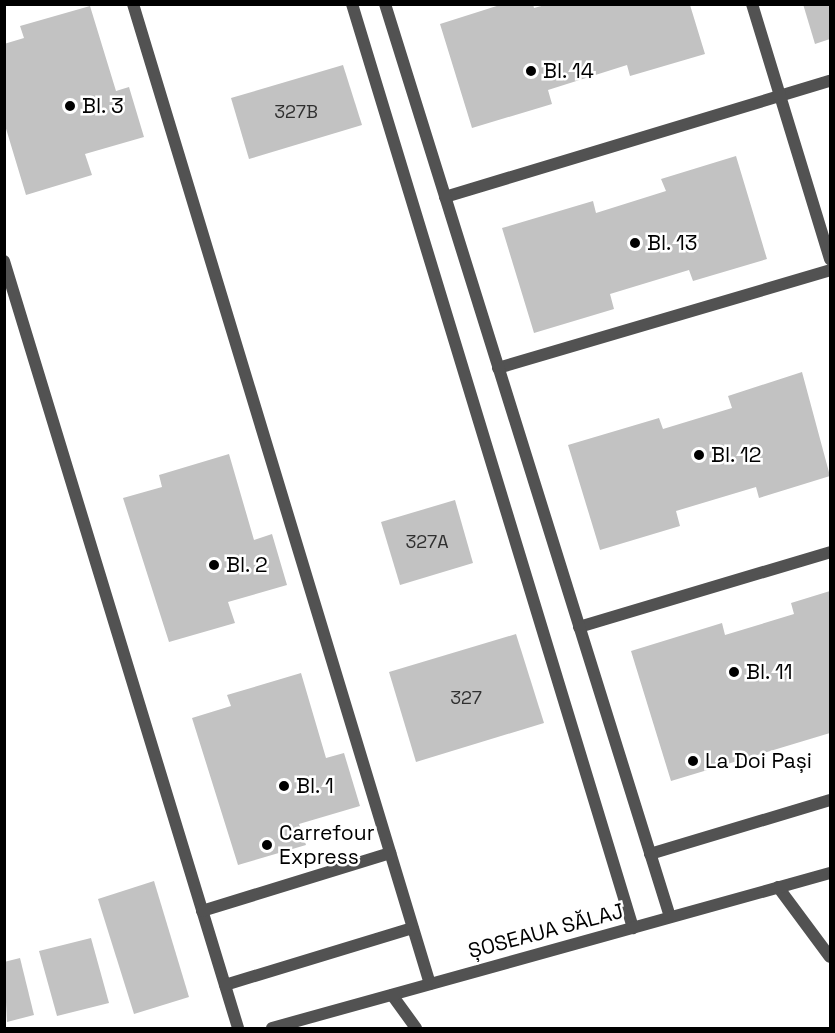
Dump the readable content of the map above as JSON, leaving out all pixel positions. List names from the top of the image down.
{
  "streets": {
    "street": ["ȘOSEAUA SĂLAJ"]
  },
  "places": [
    "Bl. 14",
    "Bl. 3",
    "Bl. 13",
    "Bl. 12",
    "Bl. 2",
    "Bl. 11",
    "La Doi Pași",
    "Bl. 1",
    "Carrefour Express"
  ],
  "house_numbers": ["327B", "327A", "327"]
}
